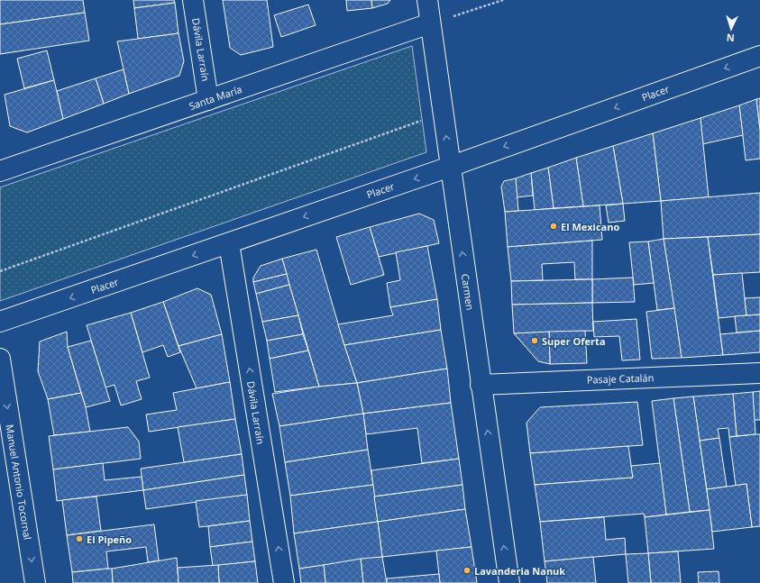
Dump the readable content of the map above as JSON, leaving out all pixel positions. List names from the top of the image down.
{
  "streets": {
    "street": [
      "Dávila Larraín",
      "Placer",
      "Santa María",
      "Carmen",
      "Pasaje Catalán",
      "Manuel Antonio Tocornal"
    ]
  },
  "crossings": [
    ["Dávila Larraín", "Placer"],
    ["Dávila Larraín", "Santa María"],
    ["Placer", "Carmen"],
    ["Santa María", "Carmen"],
    ["Carmen", "Pasaje Catalán"]
  ],
  "one_way": [
    "Dávila Larraín",
    "Placer",
    "Carmen",
    "Manuel Antonio Tocornal"
  ],
  "places": [
    "El Mexicano",
    "Super Oferta",
    "El Pipeño",
    "Lavanderia Nanuk"
  ],
  "north": "bottom"
}
